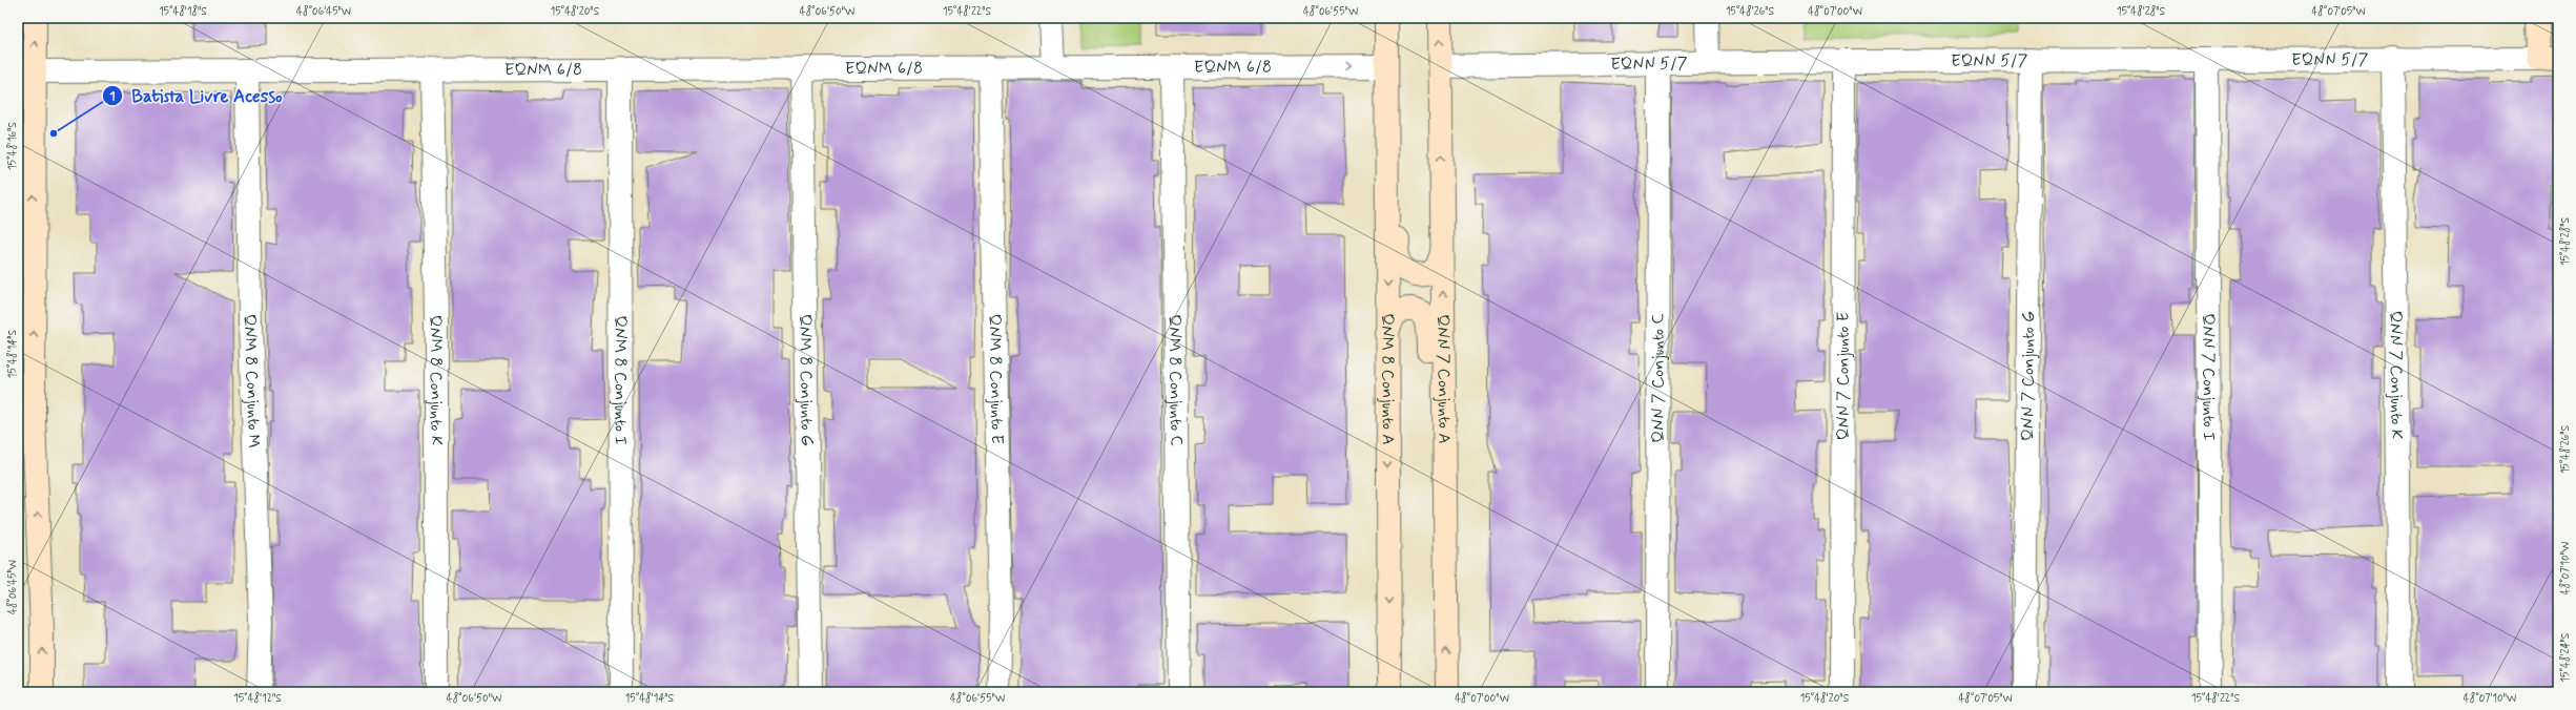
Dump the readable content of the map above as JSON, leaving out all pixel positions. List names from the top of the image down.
{
  "streets": {
    "main road": ["QNM 8 Conjunto A", "QNN 7 Conjunto A"],
    "street": [
      "EQNN 5/7",
      "EQNM 6/8",
      "QNN 7 Conjunto K",
      "QNN 7 Conjunto E",
      "QNN 7 Conjunto G",
      "QNN 7 Conjunto I",
      "QNN 7 Conjunto C",
      "QNM 8 Conjunto E",
      "QNM 8 Conjunto K",
      "QNM 8 Conjunto I",
      "QNM 8 Conjunto G",
      "QNM 8 Conjunto C",
      "QNM 8 Conjunto M"
    ]
  },
  "crossings": [
    ["EQNN 5/7", "QNN 7 Conjunto K"],
    ["EQNN 5/7", "QNN 7 Conjunto E"],
    ["EQNN 5/7", "QNN 7 Conjunto G"],
    ["EQNN 5/7", "QNN 7 Conjunto I"],
    ["EQNN 5/7", "QNN 7 Conjunto C"],
    ["EQNN 5/7", "QNN 7 Conjunto A"],
    ["EQNM 6/8", "QNM 8 Conjunto E"],
    ["EQNM 6/8", "QNM 8 Conjunto A"],
    ["EQNM 6/8", "QNM 8 Conjunto K"],
    ["EQNM 6/8", "QNM 8 Conjunto I"],
    ["EQNM 6/8", "QNM 8 Conjunto G"],
    ["EQNM 6/8", "QNM 8 Conjunto C"],
    ["EQNM 6/8", "QNM 8 Conjunto M"]
  ],
  "one_way": ["QNM 8 Conjunto A", "QNN 7 Conjunto A"],
  "places": ["Batista Livre Acesso"],
  "coordinates": [
    "15°48'18\"S",
    "48°06'45\"W",
    "15°48'20\"S",
    "48°06'50\"W",
    "15°48'22\"S",
    "48°06'55\"W",
    "15°48'26\"S",
    "48°07'00\"W",
    "15°48'28\"S",
    "48°07'05\"W",
    "15°48'16\"S",
    "15°48'14\"S",
    "48°07'10\"W",
    "15°48'24\"S",
    "15°48'12\"S"
  ]
}
